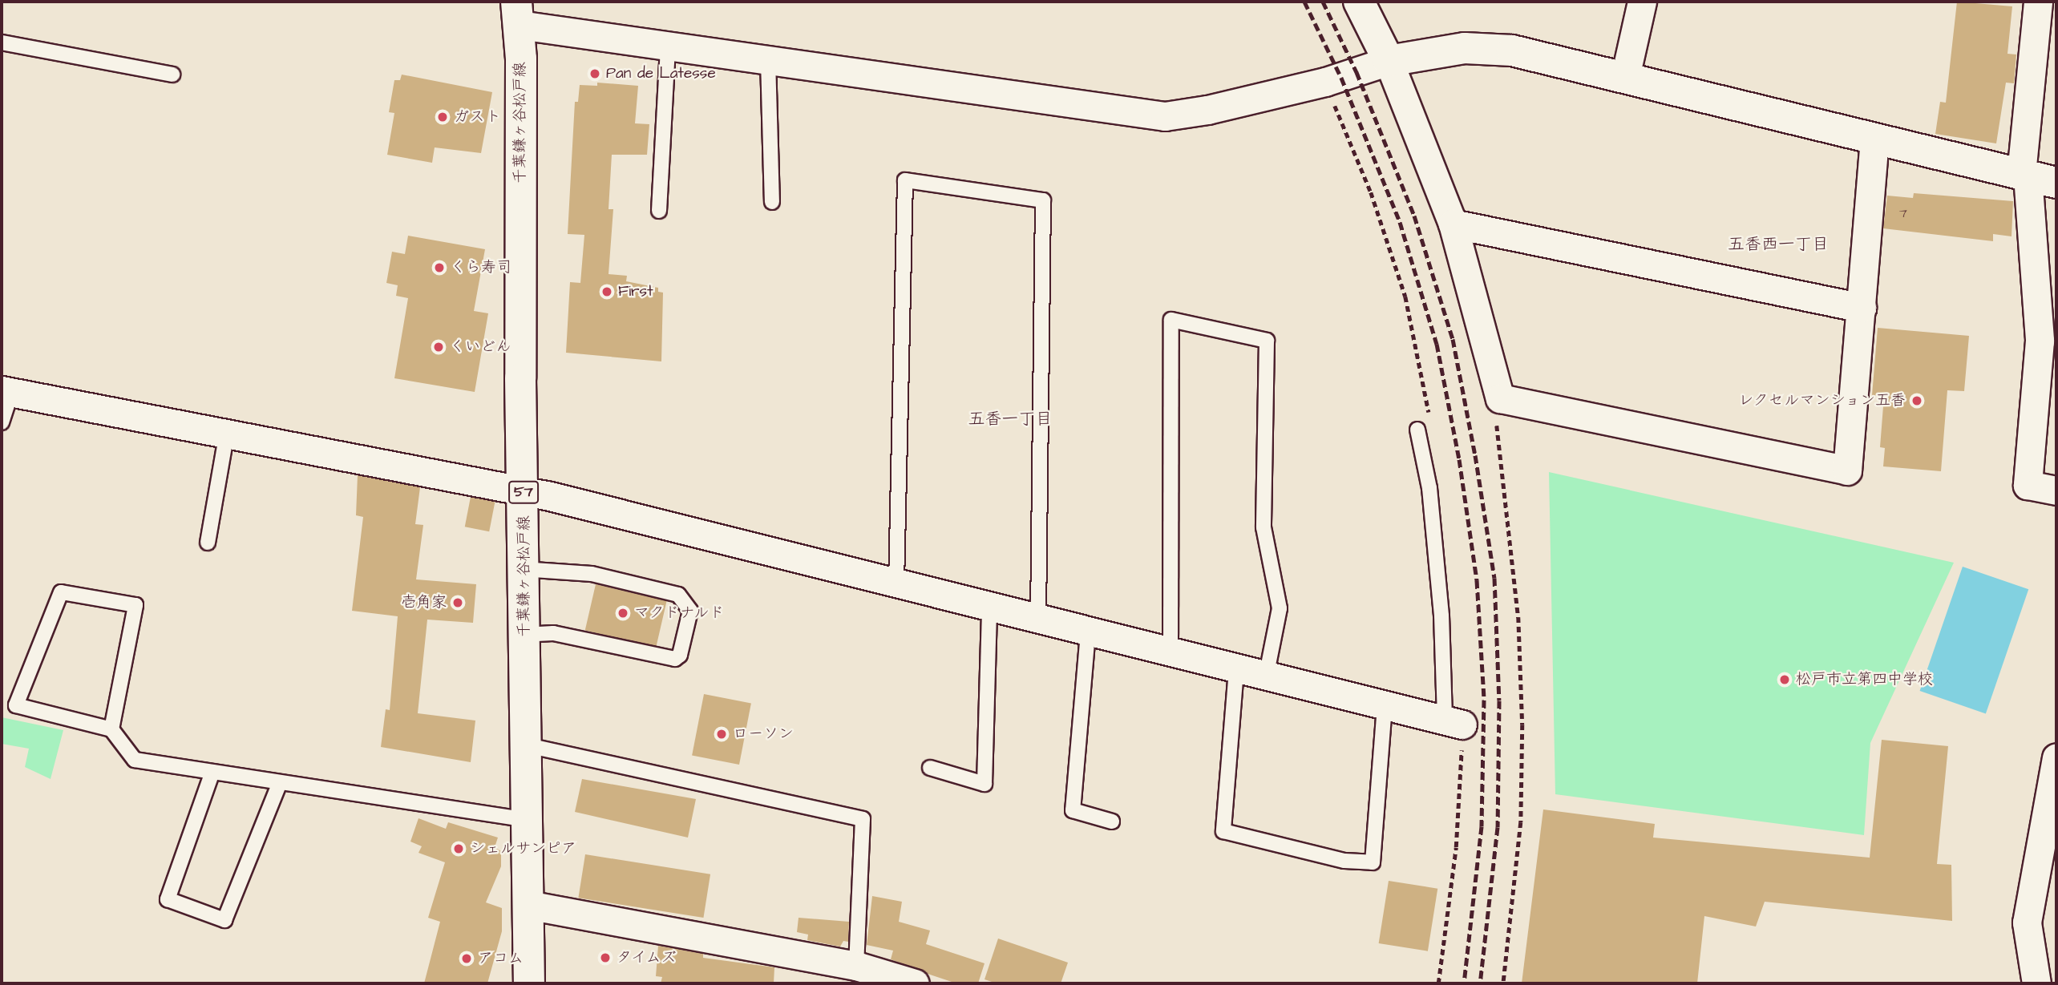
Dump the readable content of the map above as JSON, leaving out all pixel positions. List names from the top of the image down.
{
  "streets": {
    "main road": ["千葉鎌ヶ谷松戸線", "57"]
  },
  "districts": ["五香西一丁目", "五香一丁目"],
  "places": [
    "Pan de Latesse",
    "ガスト",
    "くら寿司",
    "First",
    "くいどん",
    "レクセルマンション五香",
    "壱角家",
    "マクドナルド",
    "松戸市立第四中学校",
    "ローソン",
    "シェルサンピア",
    "タイムズ",
    "アコム"
  ],
  "house_numbers": ["7"]
}
